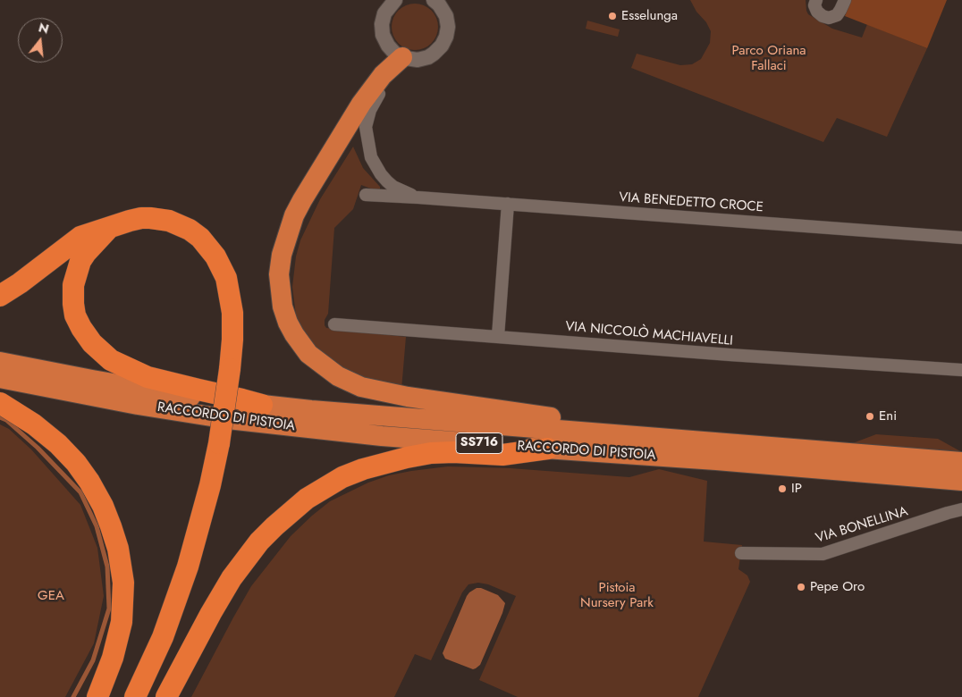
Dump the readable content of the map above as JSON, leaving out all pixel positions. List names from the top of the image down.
{
  "streets": {
    "highway": ["RACCORDO DI PISTOIA", "SS716"],
    "street": ["VIA BENEDETTO CROCE", "VIA NICCOLÒ MACHIAVELLI", "VIA BONELLINA"]
  },
  "parks": ["Parco Oriana Fallaci", "Pistoia Nursery Park", "GEA"],
  "places": [
    "Esselunga",
    "Eni",
    "IP",
    "Pepe Oro"
  ],
  "north": "top"
}
